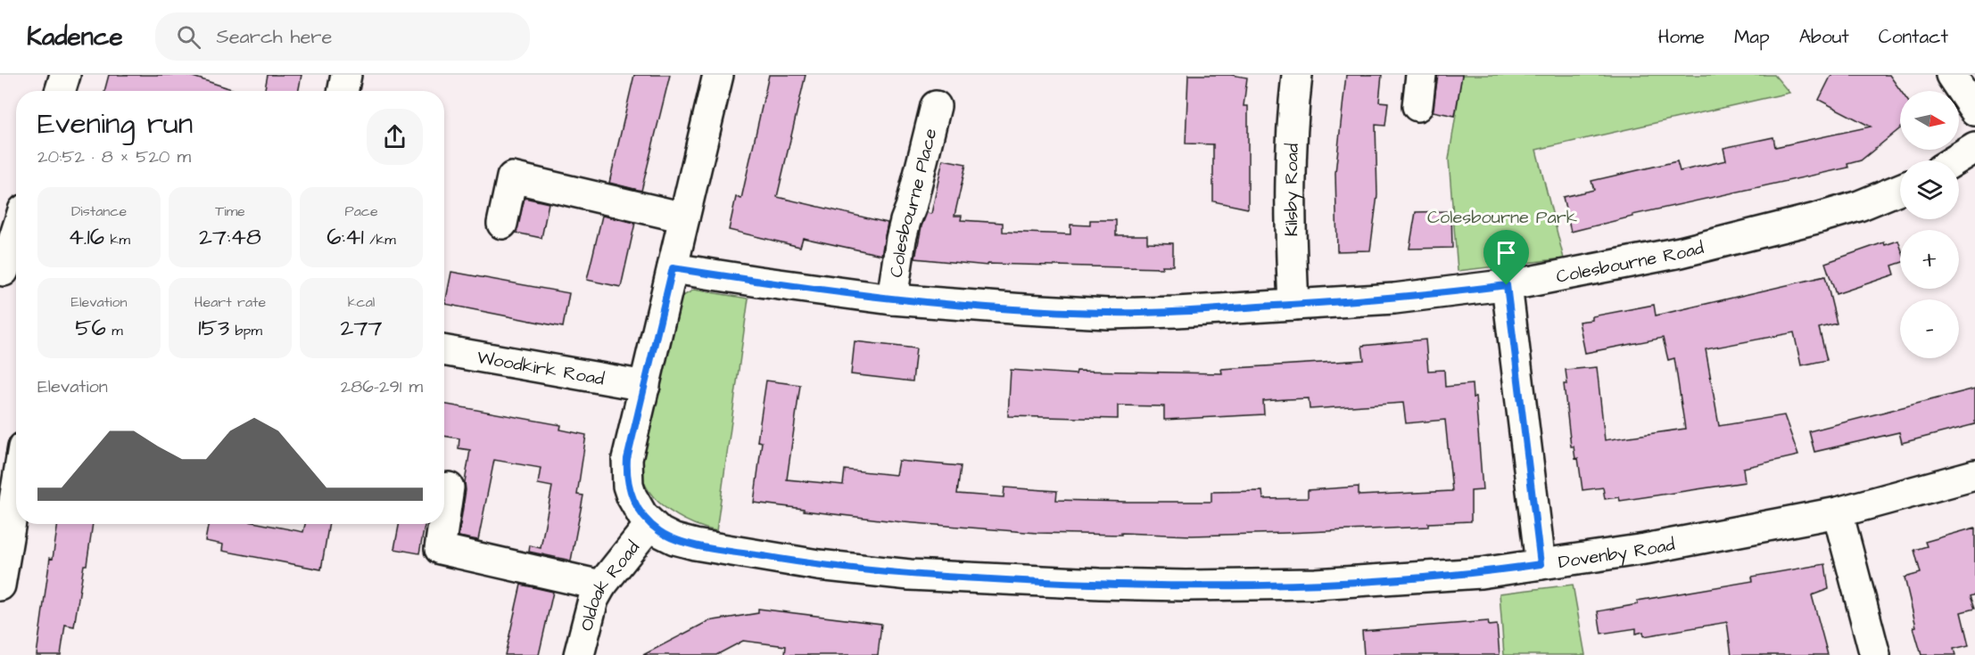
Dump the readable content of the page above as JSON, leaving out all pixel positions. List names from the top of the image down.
{
  "streets": {
    "street": [
      "Kilsby Road",
      "Colesbourne Place",
      "Colesbourne Road",
      "Woodkirk Road",
      "Dovenby Road",
      "Oldoak Road"
    ]
  },
  "crossings": [
    ["Kilsby Road", "Colesbourne Road"],
    ["Colesbourne Place", "Colesbourne Road"],
    ["Dovenby Road", "Oldoak Road"]
  ],
  "parks": ["Colesbourne Park"],
  "north": "right",
  "page": {
    "header": "Kadence",
    "search": "Search here",
    "nav": [
      "Home",
      "Map",
      "About",
      "Contact"
    ],
    "map_buttons": ["+", "−"],
    "heading": ["Evening run", "20:52 · 8 × 520 m"],
    "stats": [
      ["Distance", "4.16 km"],
      ["Time", "27:48"],
      ["Pace", "6:41 /km"],
      ["Elevation", "56 m"],
      ["Heart rate", "153 bpm"],
      ["kcal", "277"]
    ],
    "chart": ["Elevation", "286–291 m"]
  }
}
